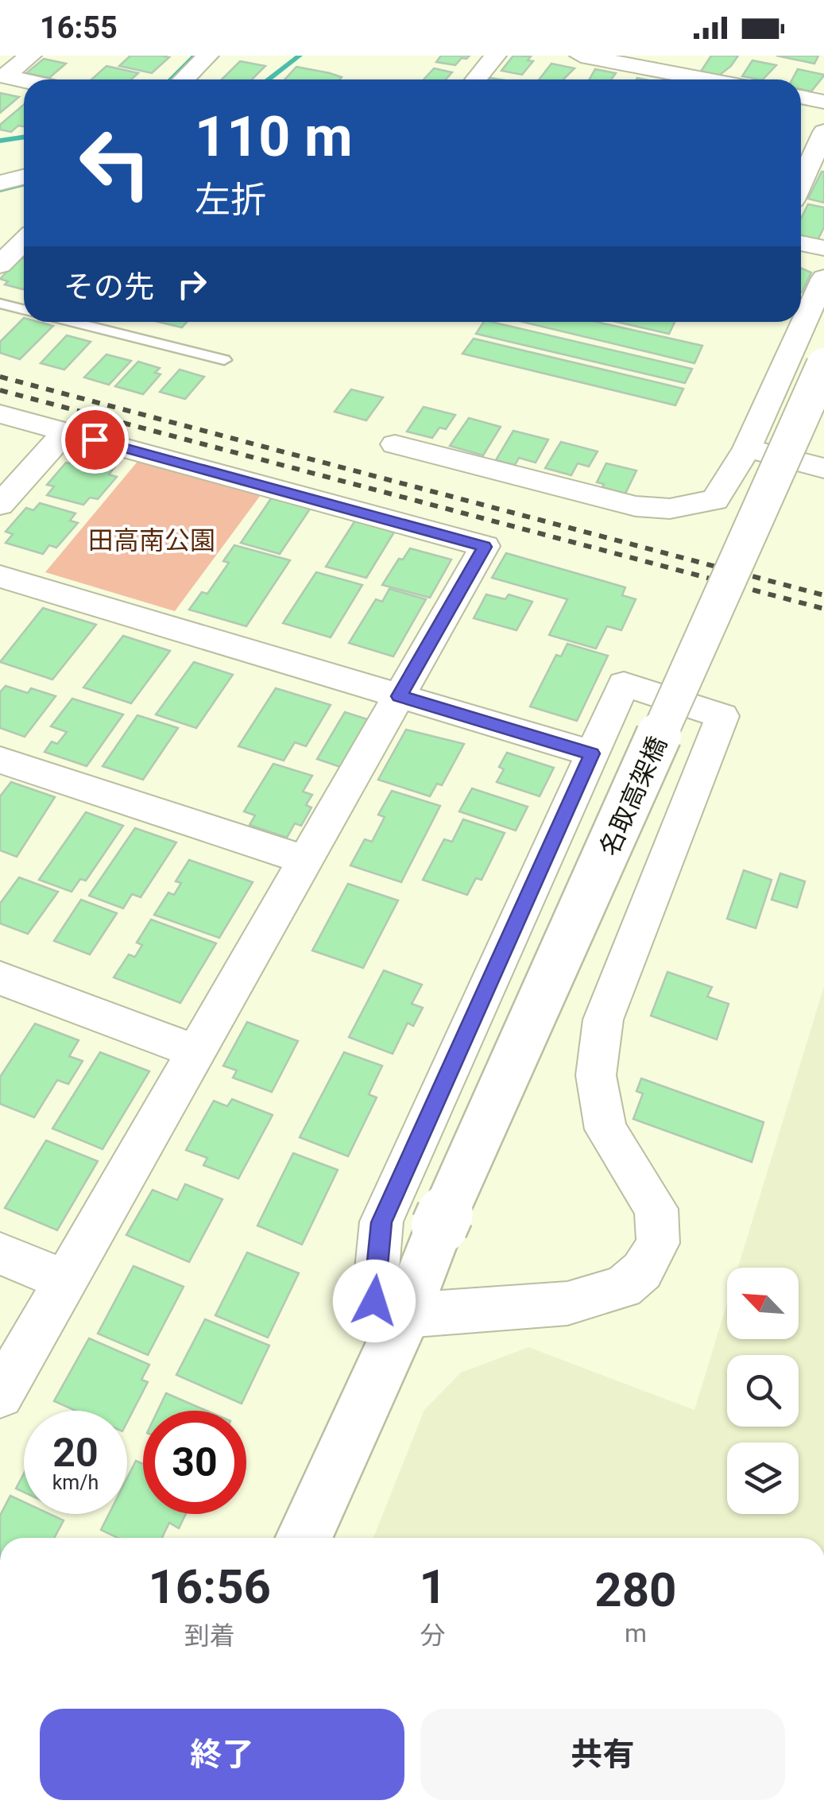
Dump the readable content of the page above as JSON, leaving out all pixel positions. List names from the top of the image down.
{
  "streets": {
    "main road": ["名取高架橋"]
  },
  "parks": ["田高南公園"],
  "north": "top left",
  "page": {
    "status": "16:55",
    "turn": ["110 m", "左折"],
    "then": "その先",
    "speed": "20 km/h",
    "limit": "30",
    "eta": [
      "16:56",
      "到着",
      "1",
      "分",
      "280",
      "m"
    ],
    "buttons": ["終了", "共有"]
  }
}
